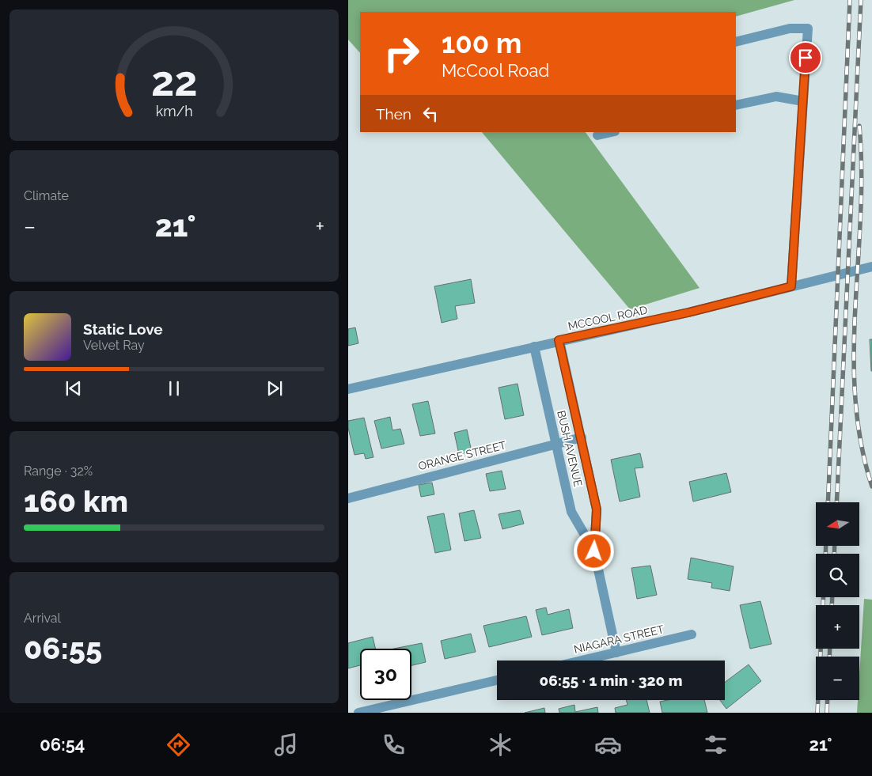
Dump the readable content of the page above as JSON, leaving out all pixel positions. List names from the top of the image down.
{
  "streets": {
    "street": [
      "MCCOOL ROAD",
      "BUSH AVENUE",
      "ORANGE STREET",
      "NIAGARA STREET"
    ]
  },
  "crossings": [
    ["MCCOOL ROAD", "BUSH AVENUE"],
    ["BUSH AVENUE", "ORANGE STREET"],
    ["BUSH AVENUE", "NIAGARA STREET"]
  ],
  "north": "left",
  "page": {
    "turn": ["100 m", "McCool Road"],
    "then": "Then",
    "tile": [
      "Climate",
      ["Range · 32%", "160 km"],
      ["Arrival", "06:55"]
    ],
    "heat": ["−", "21°", "+"],
    "song": ["Static Love", "Velvet Ray"],
    "map_buttons": ["+", "−"],
    "limit": "30",
    "trip": "06:55 · 1 min · 320 m",
    "tabs": ["06:54", "21°"],
    "gauge": ["22", "km/h"]
  }
}
